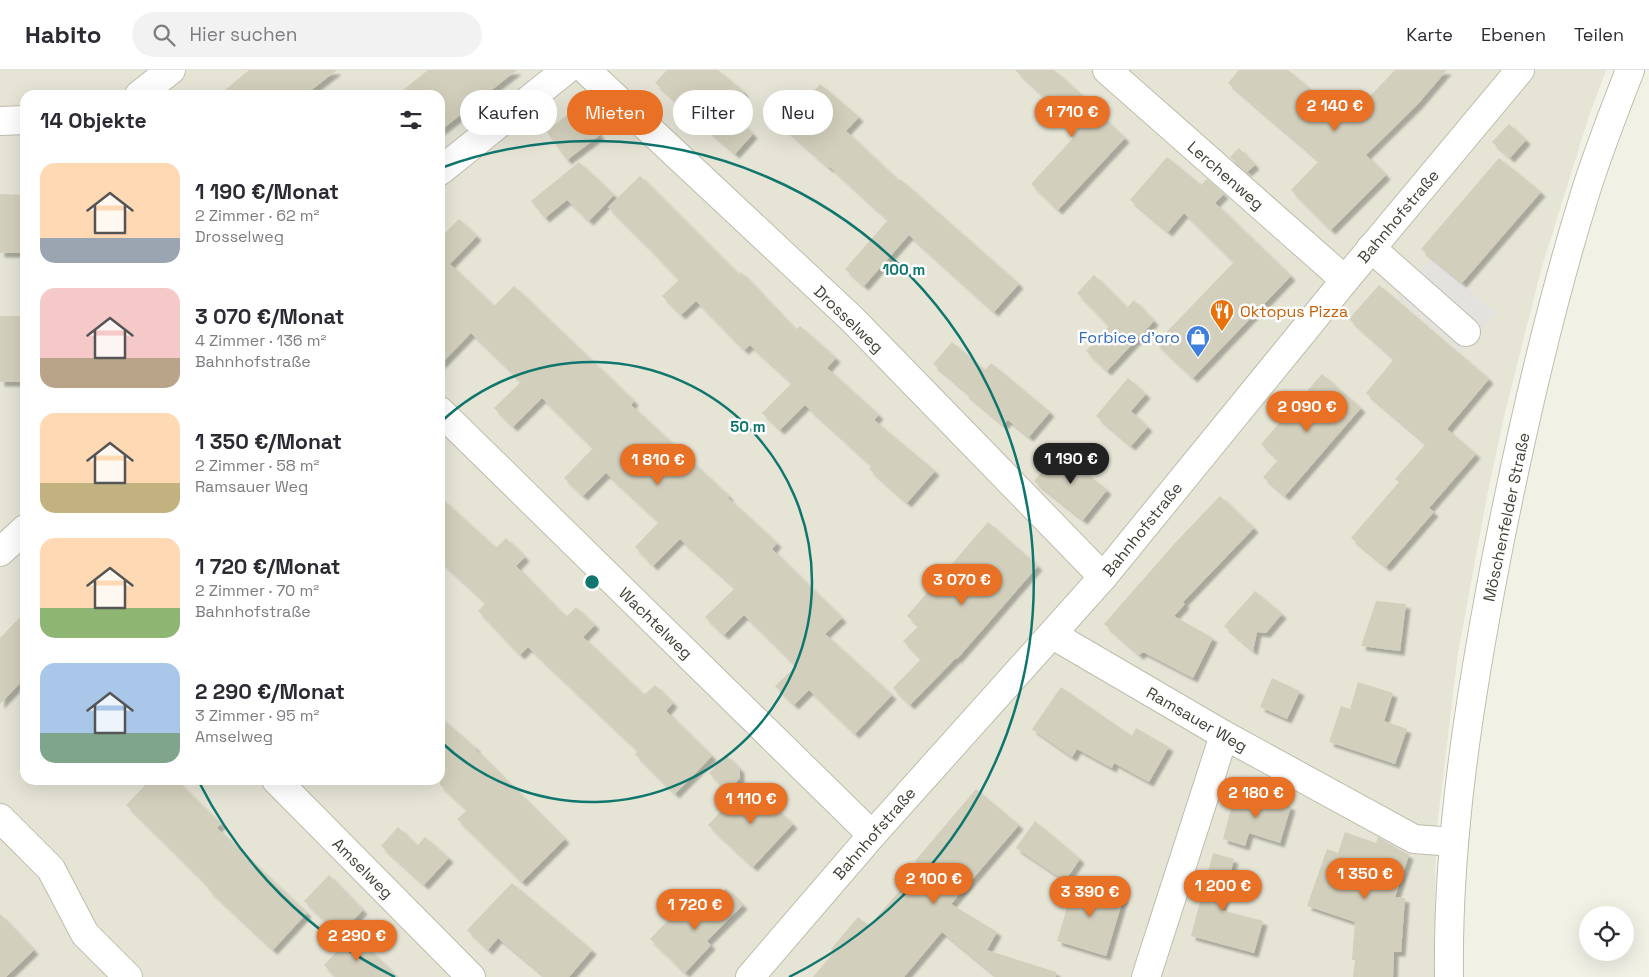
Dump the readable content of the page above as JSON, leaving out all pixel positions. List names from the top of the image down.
{
  "streets": {
    "street": [
      "Lerchenweg",
      "Bahnhofstraße",
      "Drosselweg",
      "Möschenfelder Straße",
      "Wachtelweg",
      "Ramsauer Weg",
      "Amselweg"
    ]
  },
  "crossings": [
    ["Lerchenweg", "Bahnhofstraße"],
    ["Bahnhofstraße", "Drosselweg"],
    ["Bahnhofstraße", "Wachtelweg"],
    ["Bahnhofstraße", "Ramsauer Weg"],
    ["Möschenfelder Straße", "Ramsauer Weg"]
  ],
  "places": {
    "restaurant": ["Oktopus Pizza"],
    "shop": ["Forbice d'oro"]
  },
  "page": {
    "header": "Habito",
    "search": "Hier suchen",
    "nav": ["Karte", "Ebenen", "Teilen"],
    "price": [
      "2 140 €",
      "1 710 €",
      "2 090 €",
      "1 190 €",
      "1 810 €",
      "3 070 €",
      "2 180 €",
      "1 110 €",
      "1 350 €",
      "2 100 €",
      "1 200 €",
      "3 390 €",
      "1 720 €",
      "2 290 €"
    ],
    "chip": [
      "Kaufen",
      "Mieten",
      "Filter",
      "Neu"
    ],
    "heading": "14 Objekte",
    "list": [
      {
        "name": "1 190 €/Monat",
        "note": "2 Zimmer · 62 m² · Drosselweg"
      },
      {
        "name": "3 070 €/Monat",
        "note": "4 Zimmer · 136 m² · Bahnhofstraße"
      },
      {
        "name": "1 350 €/Monat",
        "note": "2 Zimmer · 58 m² · Ramsauer Weg"
      },
      {
        "name": "1 720 €/Monat",
        "note": "2 Zimmer · 70 m² · Bahnhofstraße"
      },
      {
        "name": "2 290 €/Monat",
        "note": "3 Zimmer · 95 m² · Amselweg"
      }
    ]
  },
  "rings": ["100 m", "50 m"]
}
